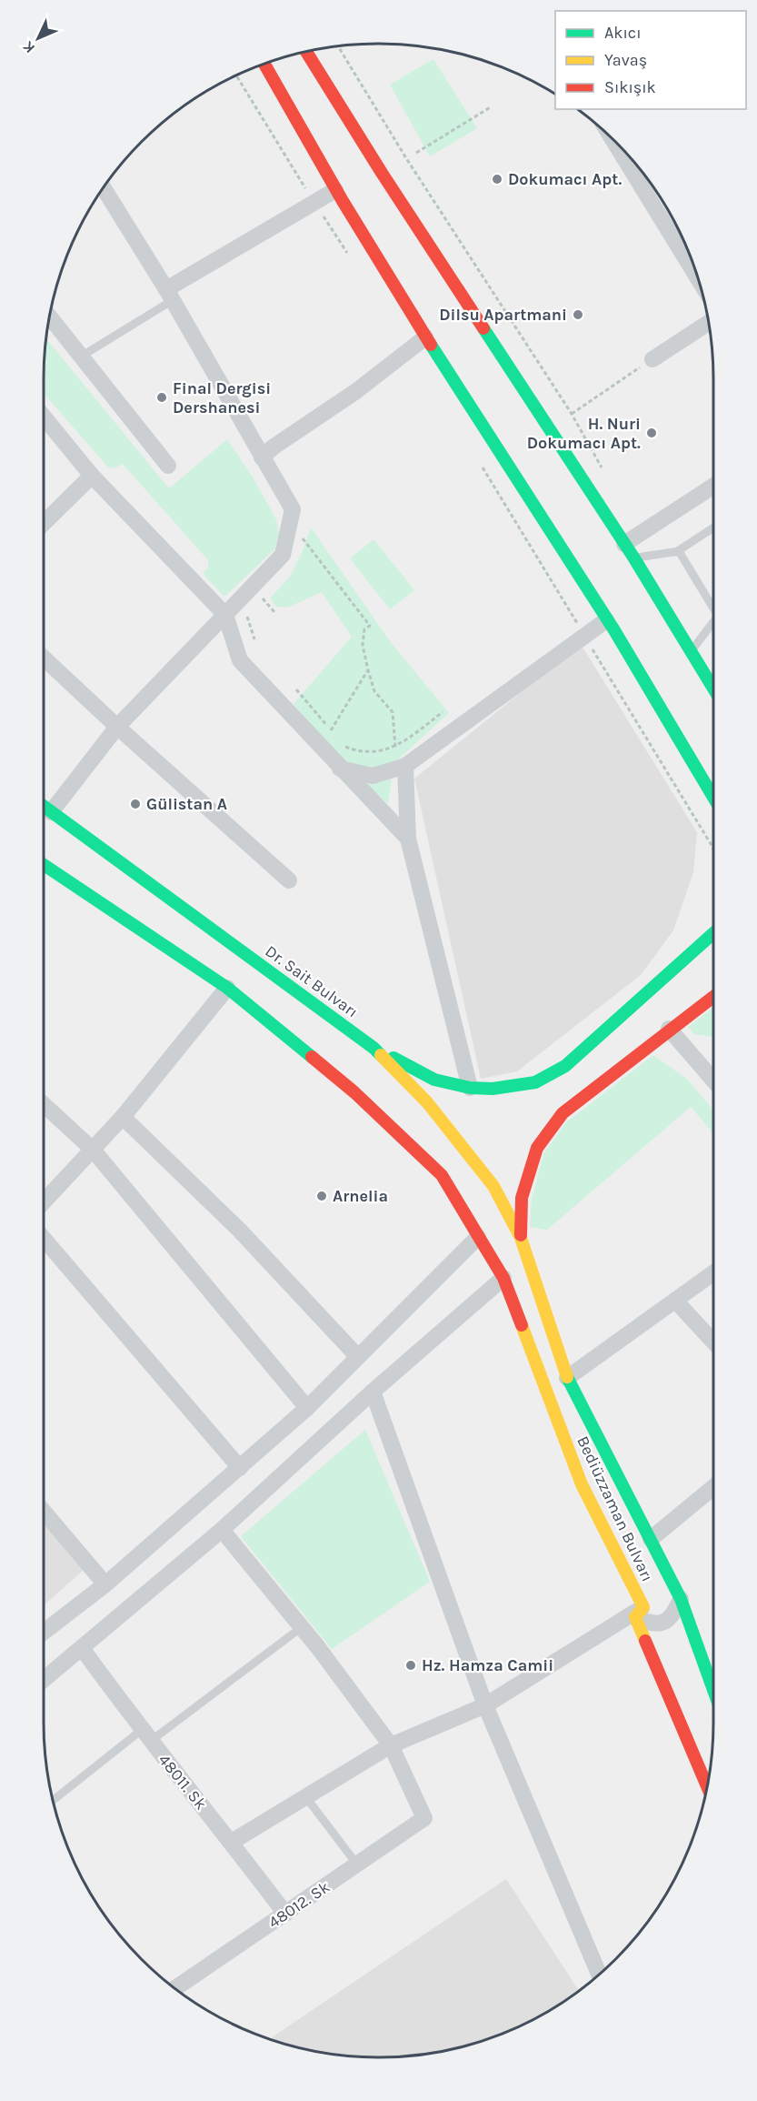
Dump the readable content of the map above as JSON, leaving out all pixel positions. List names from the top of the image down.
{
  "streets": {
    "main road": ["Dr. Sait Bulvarı", "Bediüzzaman Bulvarı"],
    "street": ["48011. Sk", "48012. Sk"]
  },
  "crossings": [
    ["Dr. Sait Bulvarı", "Bediüzzaman Bulvarı"],
    ["48011. Sk", "48012. Sk"]
  ],
  "places": [
    "Dokumacı Apt.",
    "Dilsu Apartmani",
    "Final Dergisi Dershanesi",
    "H. Nuri Dokumacı Apt.",
    "Gülistan A",
    "Arnelia",
    "Hz. Hamza Camii"
  ],
  "legend": ["Akıcı", "Yavaş", "Sıkışık"],
  "north": "bottom left"
}
